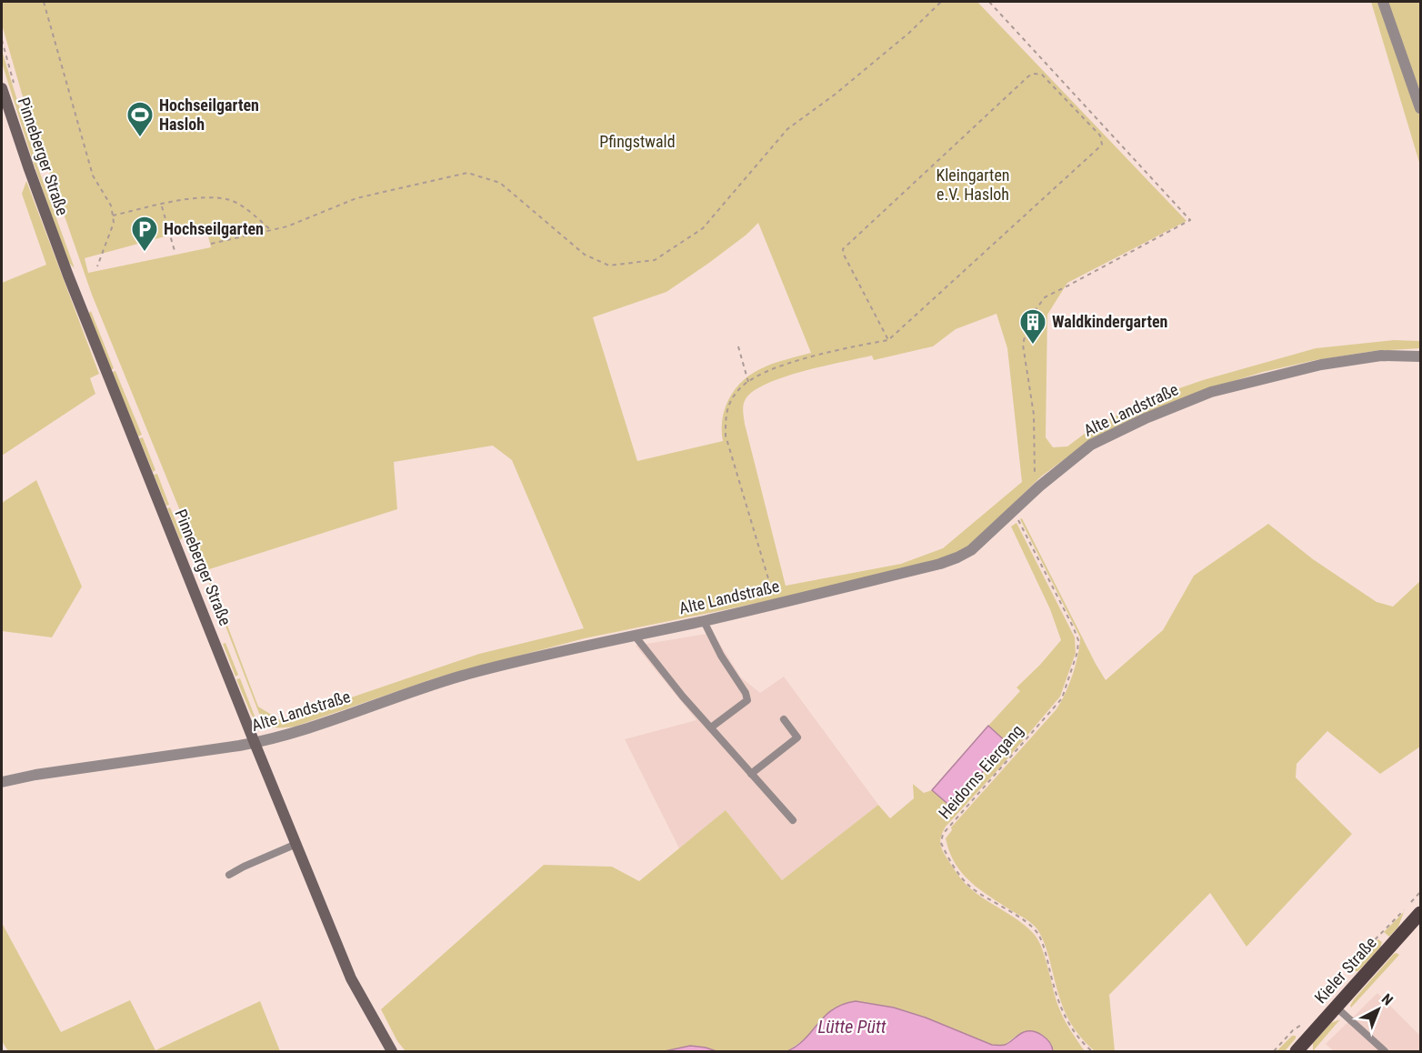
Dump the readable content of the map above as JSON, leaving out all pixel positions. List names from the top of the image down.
{
  "streets": {
    "main road": ["Pinneberger Straße", "Kieler Straße"],
    "street": ["Alte Landstraße"],
    "path": ["Heidorns Eiergang"]
  },
  "crossings": [
    ["Pinneberger Straße", "Alte Landstraße"],
    ["Alte Landstraße", "Heidorns Eiergang"]
  ],
  "water": ["Lütte Pütt"],
  "parks": ["Pfingstwald", "Kleingarten e.V. Hasloh"],
  "places": {
    "sports": ["Hochseilgarten Hasloh"],
    "parking": ["Hochseilgarten"],
    "building": ["Waldkindergarten"]
  },
  "north": "top right"
}
